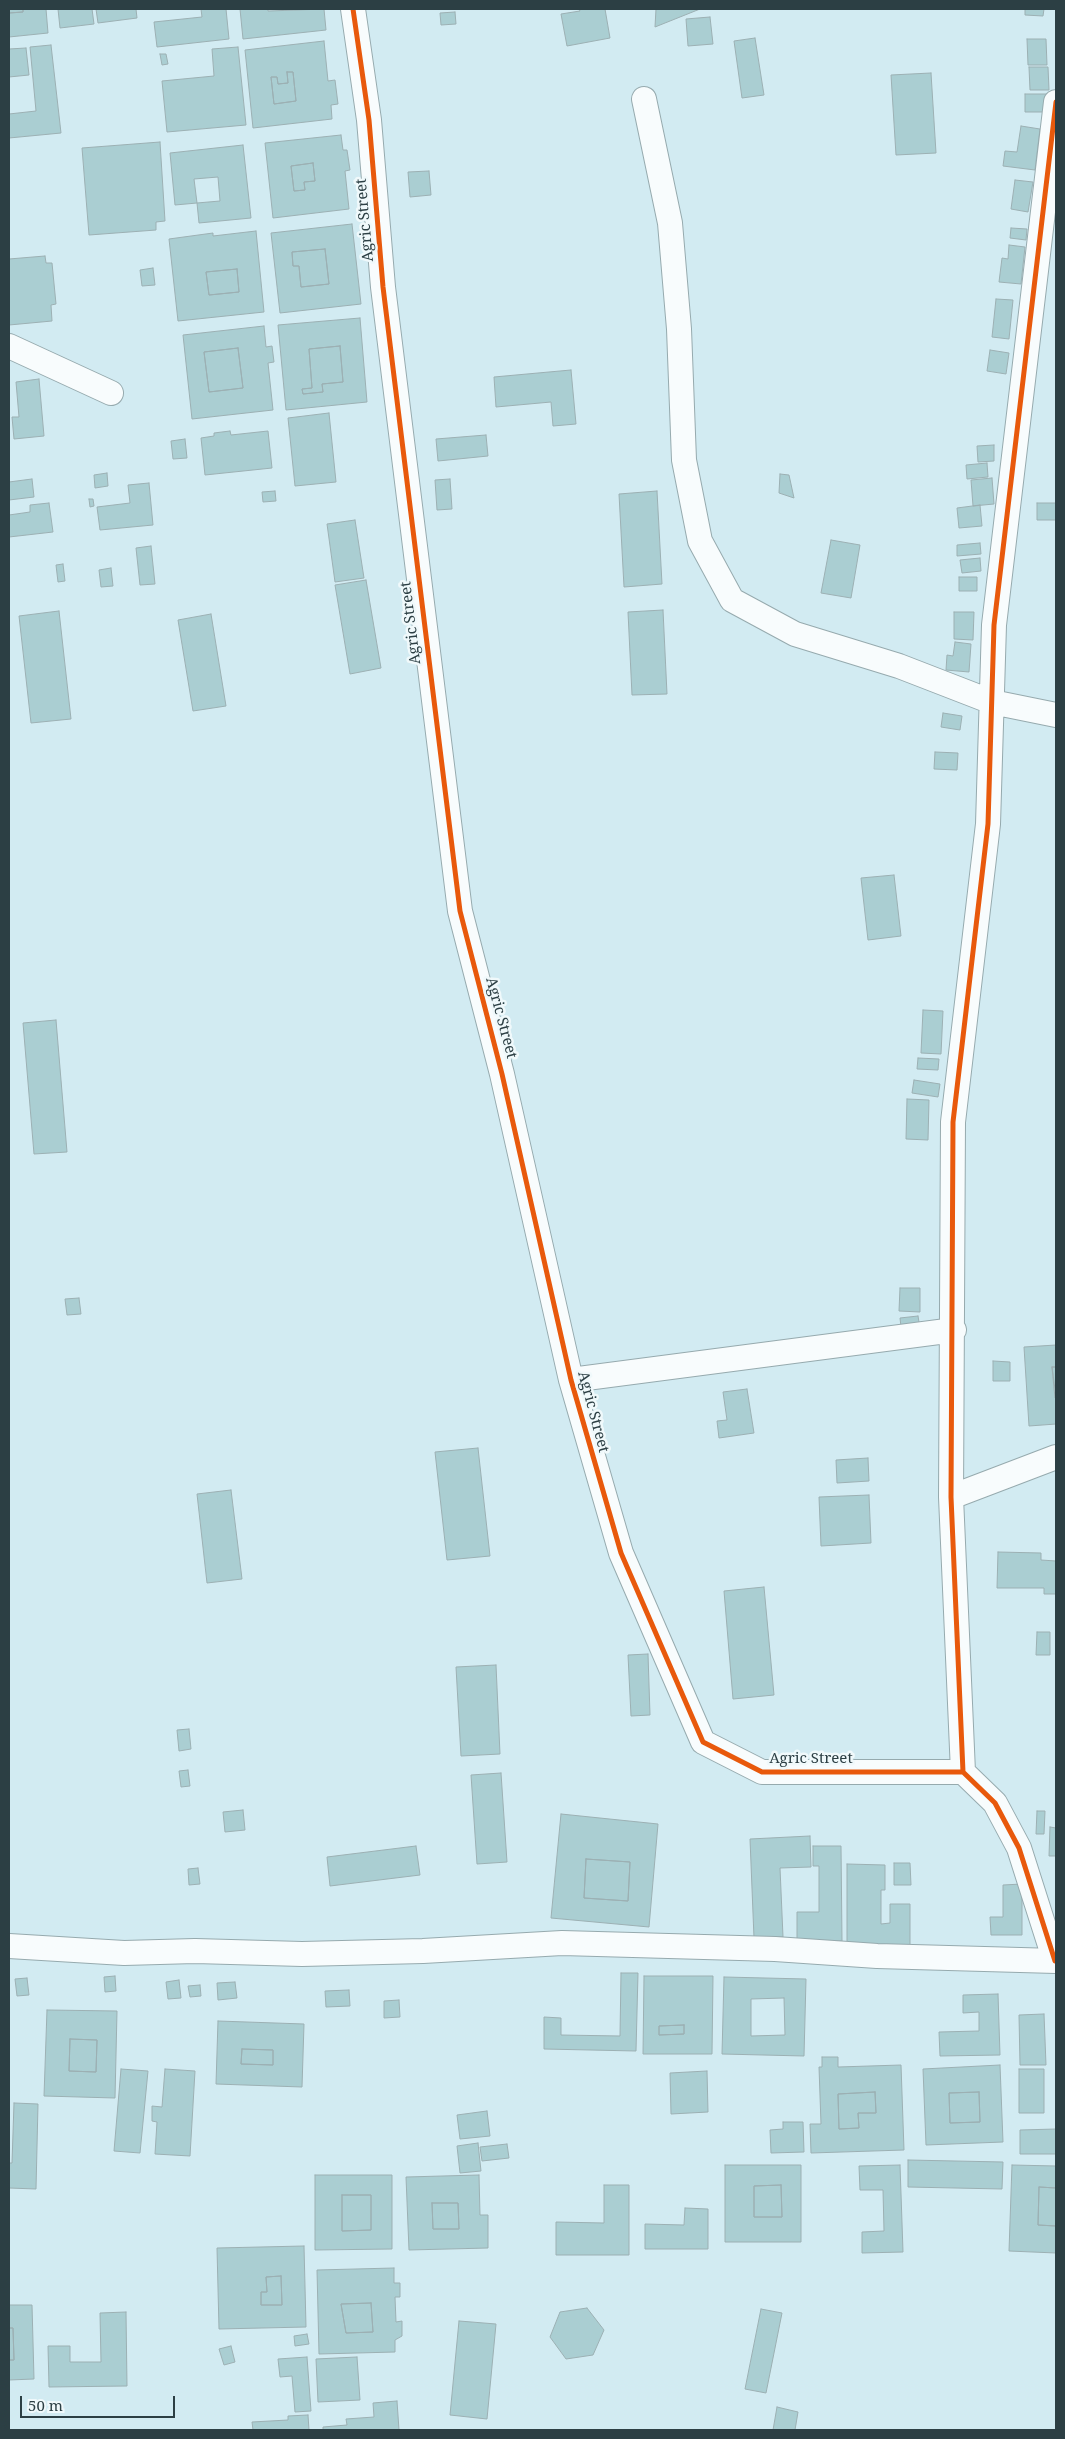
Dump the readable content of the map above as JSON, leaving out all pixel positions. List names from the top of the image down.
{
  "streets": {
    "street": ["Agric Street"]
  },
  "scale_bar": "50 m"
}
